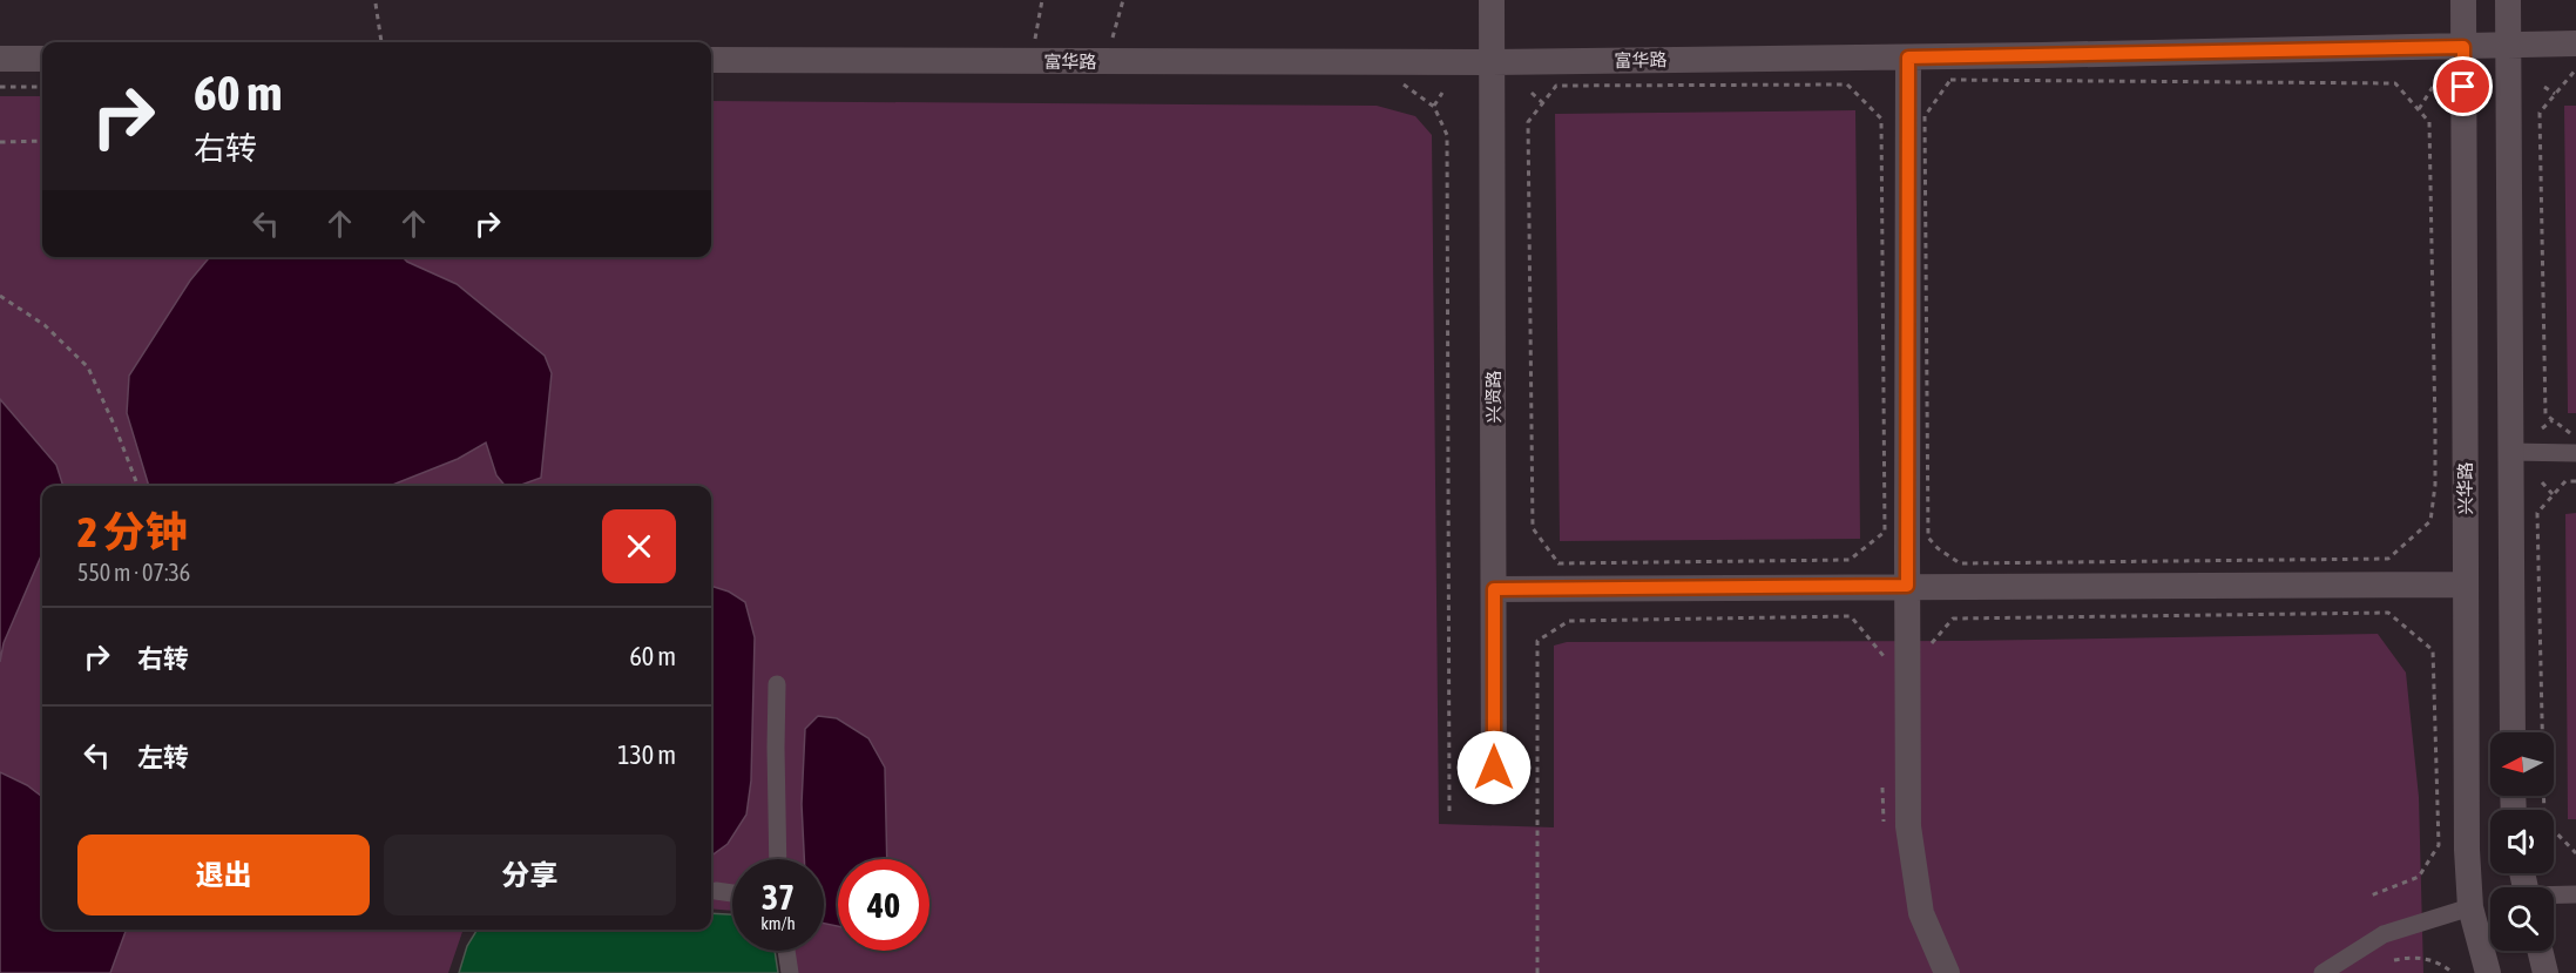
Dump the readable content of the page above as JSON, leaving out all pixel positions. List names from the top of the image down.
{
  "streets": {
    "street": ["富华路", "兴贤路", "兴华路"]
  },
  "crossings": [
    ["富华路", "兴贤路"],
    ["富华路", "兴华路"]
  ],
  "north": "left",
  "page": {
    "turn": ["60 m", "右转"],
    "heading": ["2 分钟", "550 m · 07:36"],
    "list": [
      {
        "name": "右转",
        "value": "60 m"
      },
      {
        "name": "左转",
        "value": "130 m"
      }
    ],
    "buttons": ["退出", "分享"],
    "speed": "37 km/h",
    "limit": "40"
  }
}
